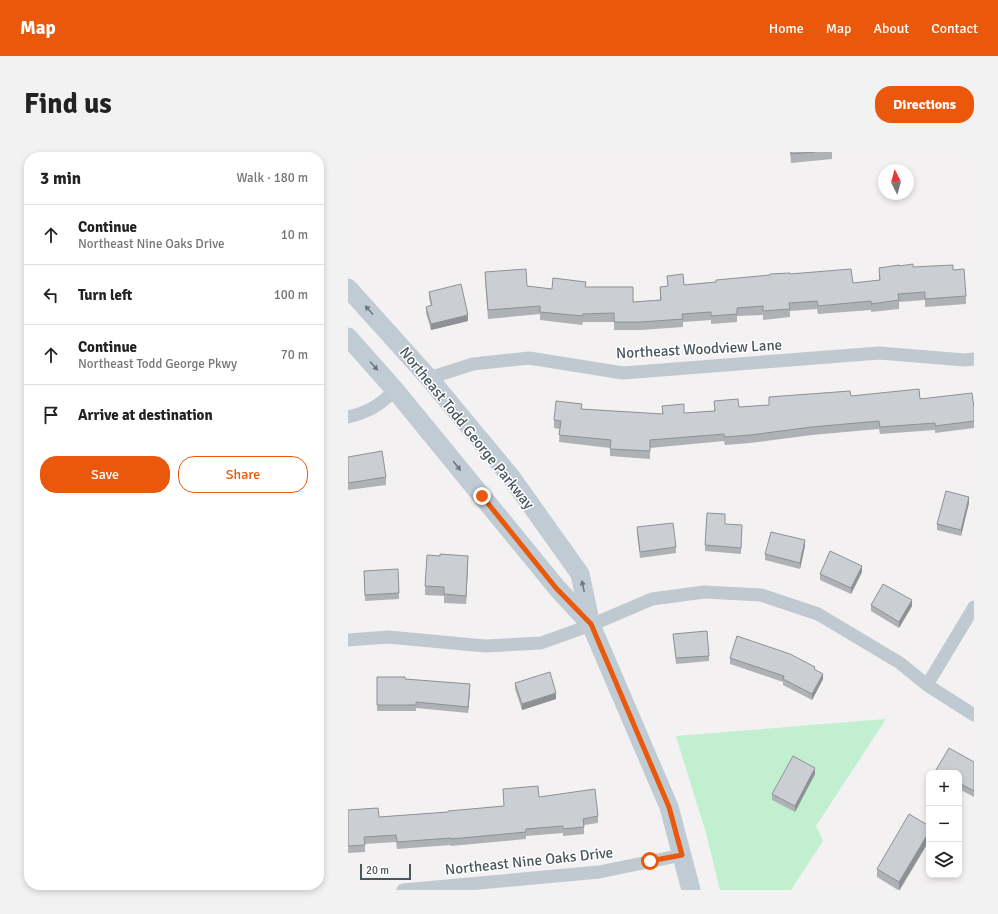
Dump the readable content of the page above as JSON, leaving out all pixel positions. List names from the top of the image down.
{
  "streets": {
    "main road": ["Northeast Todd George Parkway"],
    "street": ["Northeast Woodview Lane", "Northeast Nine Oaks Drive"]
  },
  "crossings": [
    ["Northeast Woodview Lane", "Northeast Todd George Parkway"],
    ["Northeast Todd George Parkway", "Northeast Nine Oaks Drive"]
  ],
  "scale_bar": "20 m",
  "north": "top",
  "page": {
    "header": "Map",
    "nav": [
      "Home",
      "Map",
      "About",
      "Contact"
    ],
    "buttons": [
      "Directions",
      ["Save", "Share"]
    ],
    "title": "Find us",
    "heading": ["3 min", "Walk · 180 m"],
    "list": [
      ["Continue", "Northeast Nine Oaks Drive", "10 m"],
      ["Turn left", "100 m"],
      ["Continue", "Northeast Todd George Pkwy", "70 m"],
      "Arrive at destination"
    ],
    "map_buttons": ["+", "−"],
    "scale": "20 m"
  }
}
